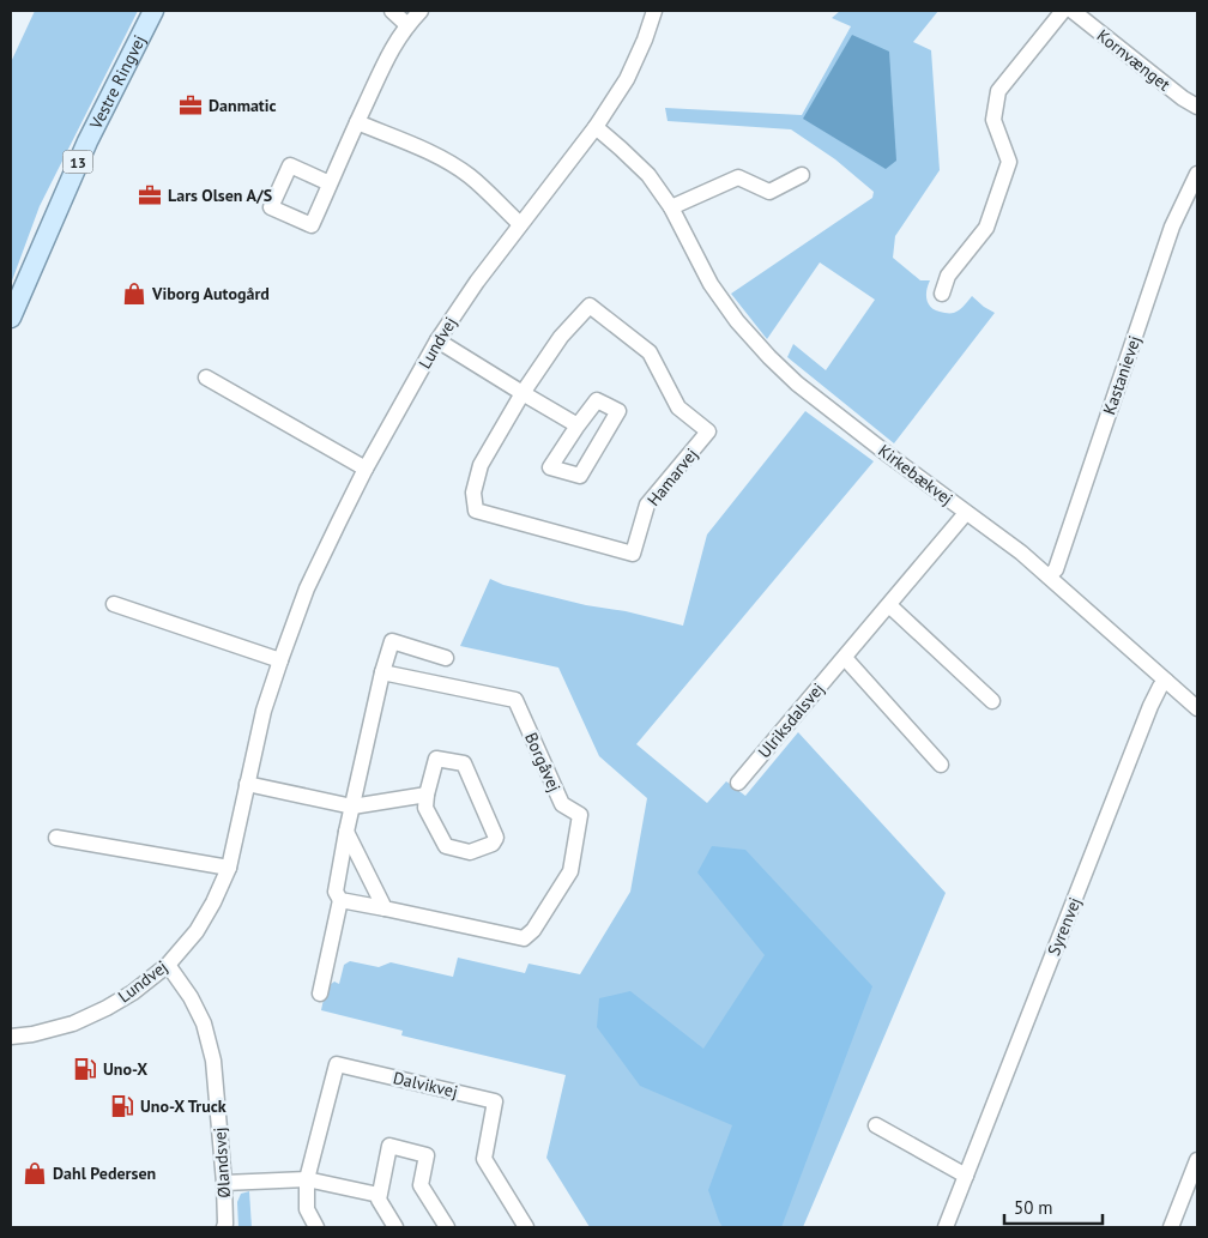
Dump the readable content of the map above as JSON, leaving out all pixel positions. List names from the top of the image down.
{
  "streets": {
    "main road": ["Vestre Ringvej", "13"],
    "street": [
      "Kornvænget",
      "Lundvej",
      "Kastanievej",
      "Kirkebækvej",
      "Hamarvej",
      "Ulriksdalsvej",
      "Borgåvej",
      "Syrenvej",
      "Dalvikvej",
      "Ølandsvej"
    ]
  },
  "crossings": [
    ["Lundvej", "Kirkebækvej"],
    ["Lundvej", "Ølandsvej"],
    ["Kastanievej", "Kirkebækvej"],
    ["Kirkebækvej", "Ulriksdalsvej"],
    ["Kirkebækvej", "Syrenvej"]
  ],
  "places": {
    "office": ["Danmatic", "Lars Olsen A/S"],
    "shop": ["Viborg Autogård", "Dahl Pedersen"],
    "fuel station": ["Uno-X", "Uno-X Truck"]
  },
  "scale_bar": "50 m"
}
